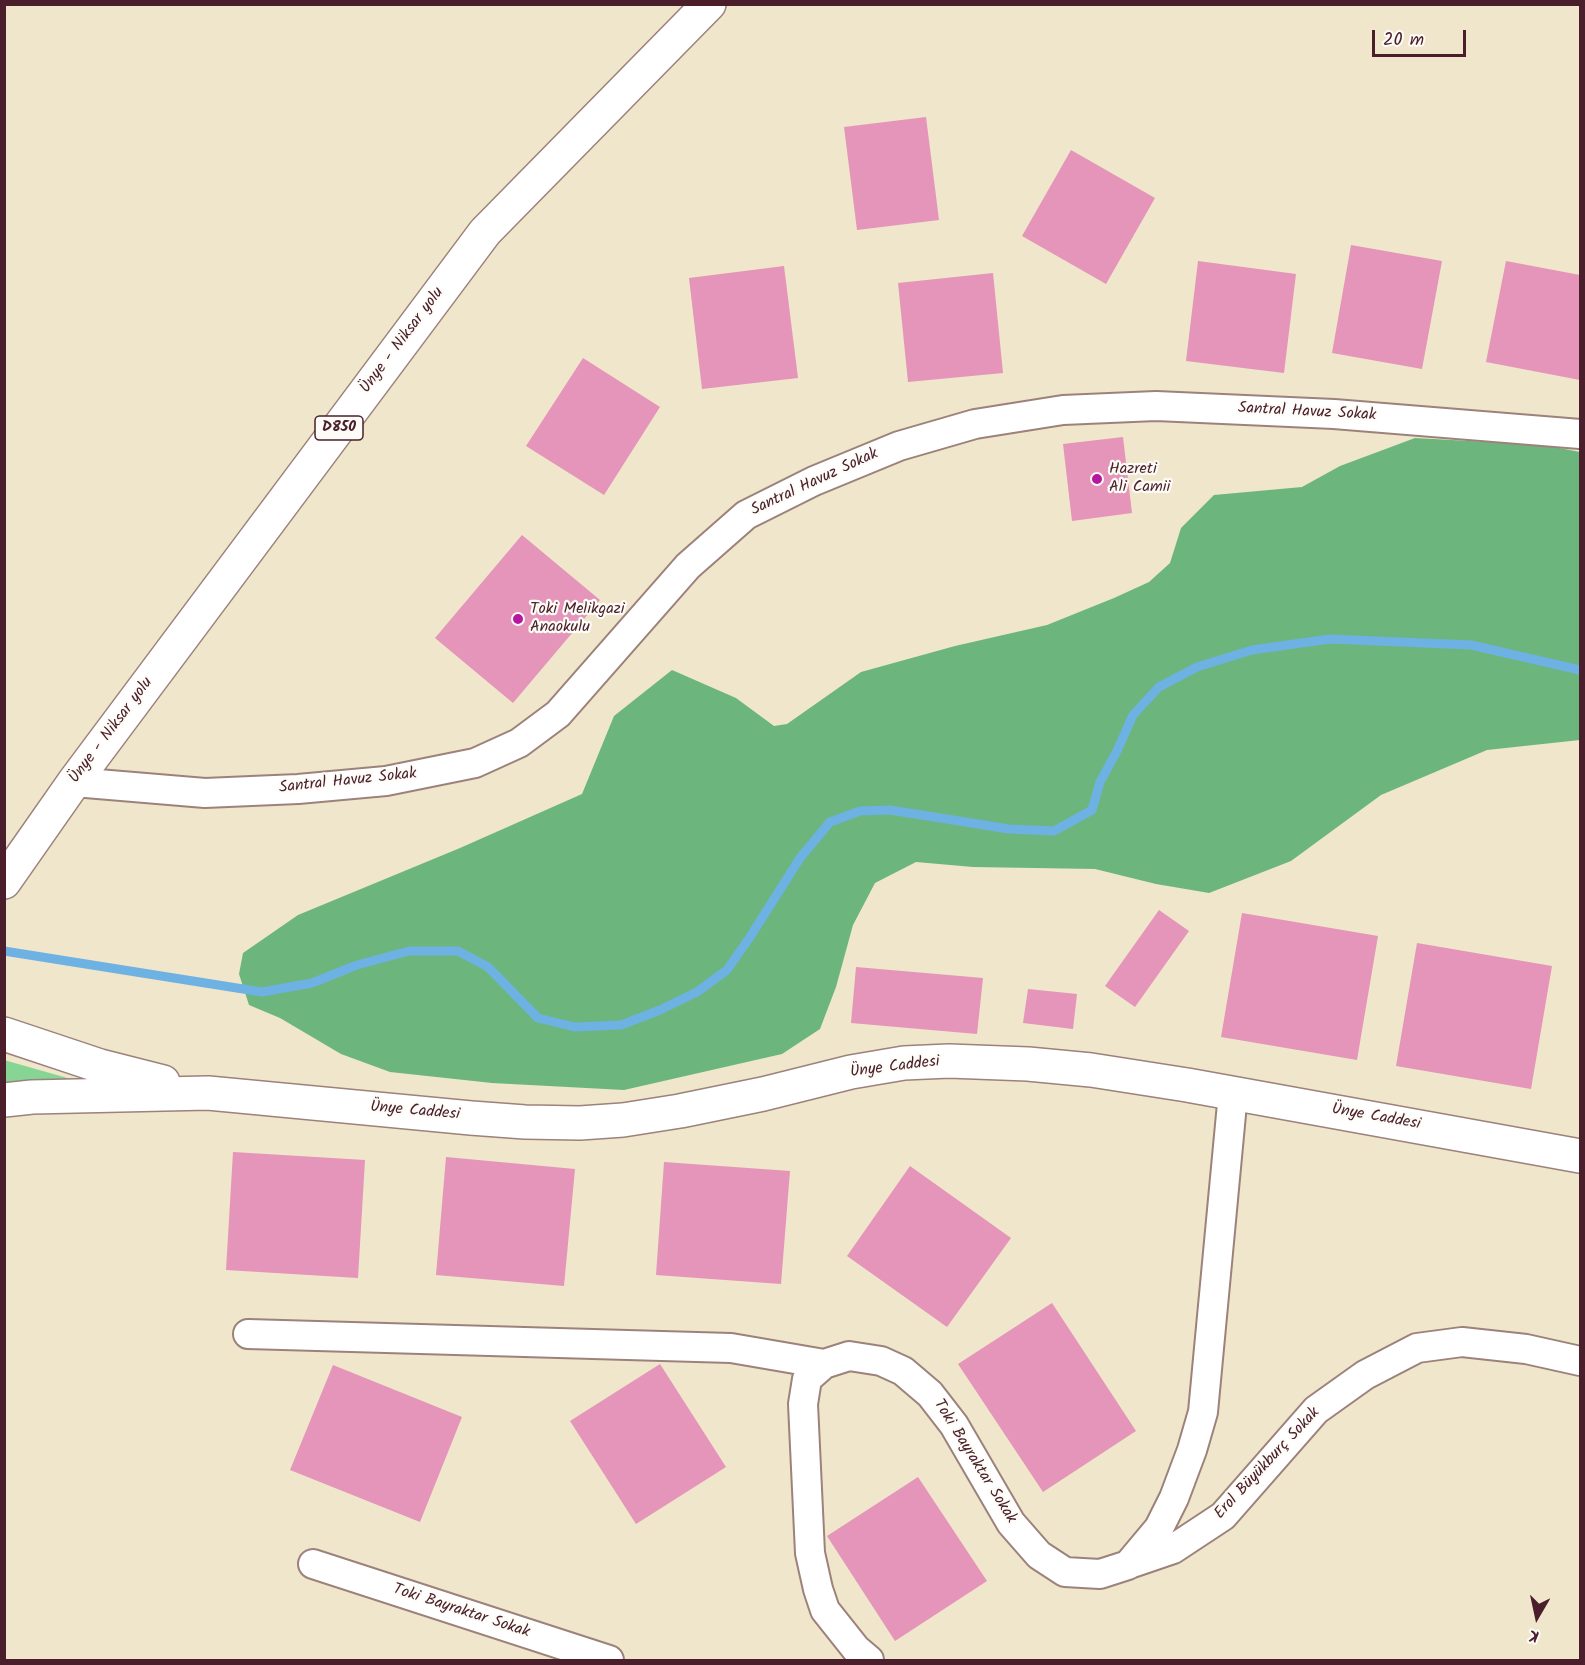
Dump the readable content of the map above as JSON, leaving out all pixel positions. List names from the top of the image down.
{
  "streets": {
    "main road": ["Ünye - Niksar yolu", "D850", "Ünye Caddesi"],
    "street": ["Santral Havuz Sokak", "Toki Bayraktar Sokak", "Erol Büyükburç Sokak"]
  },
  "crossings": [
    ["Ünye - Niksar yolu", "Santral Havuz Sokak"],
    ["Toki Bayraktar Sokak", "Erol Büyükburç Sokak"]
  ],
  "places": ["Hazreti Ali Camii", "Toki Melikgazi Anaokulu"],
  "scale_bar": "20 m",
  "north": "bottom"
}
